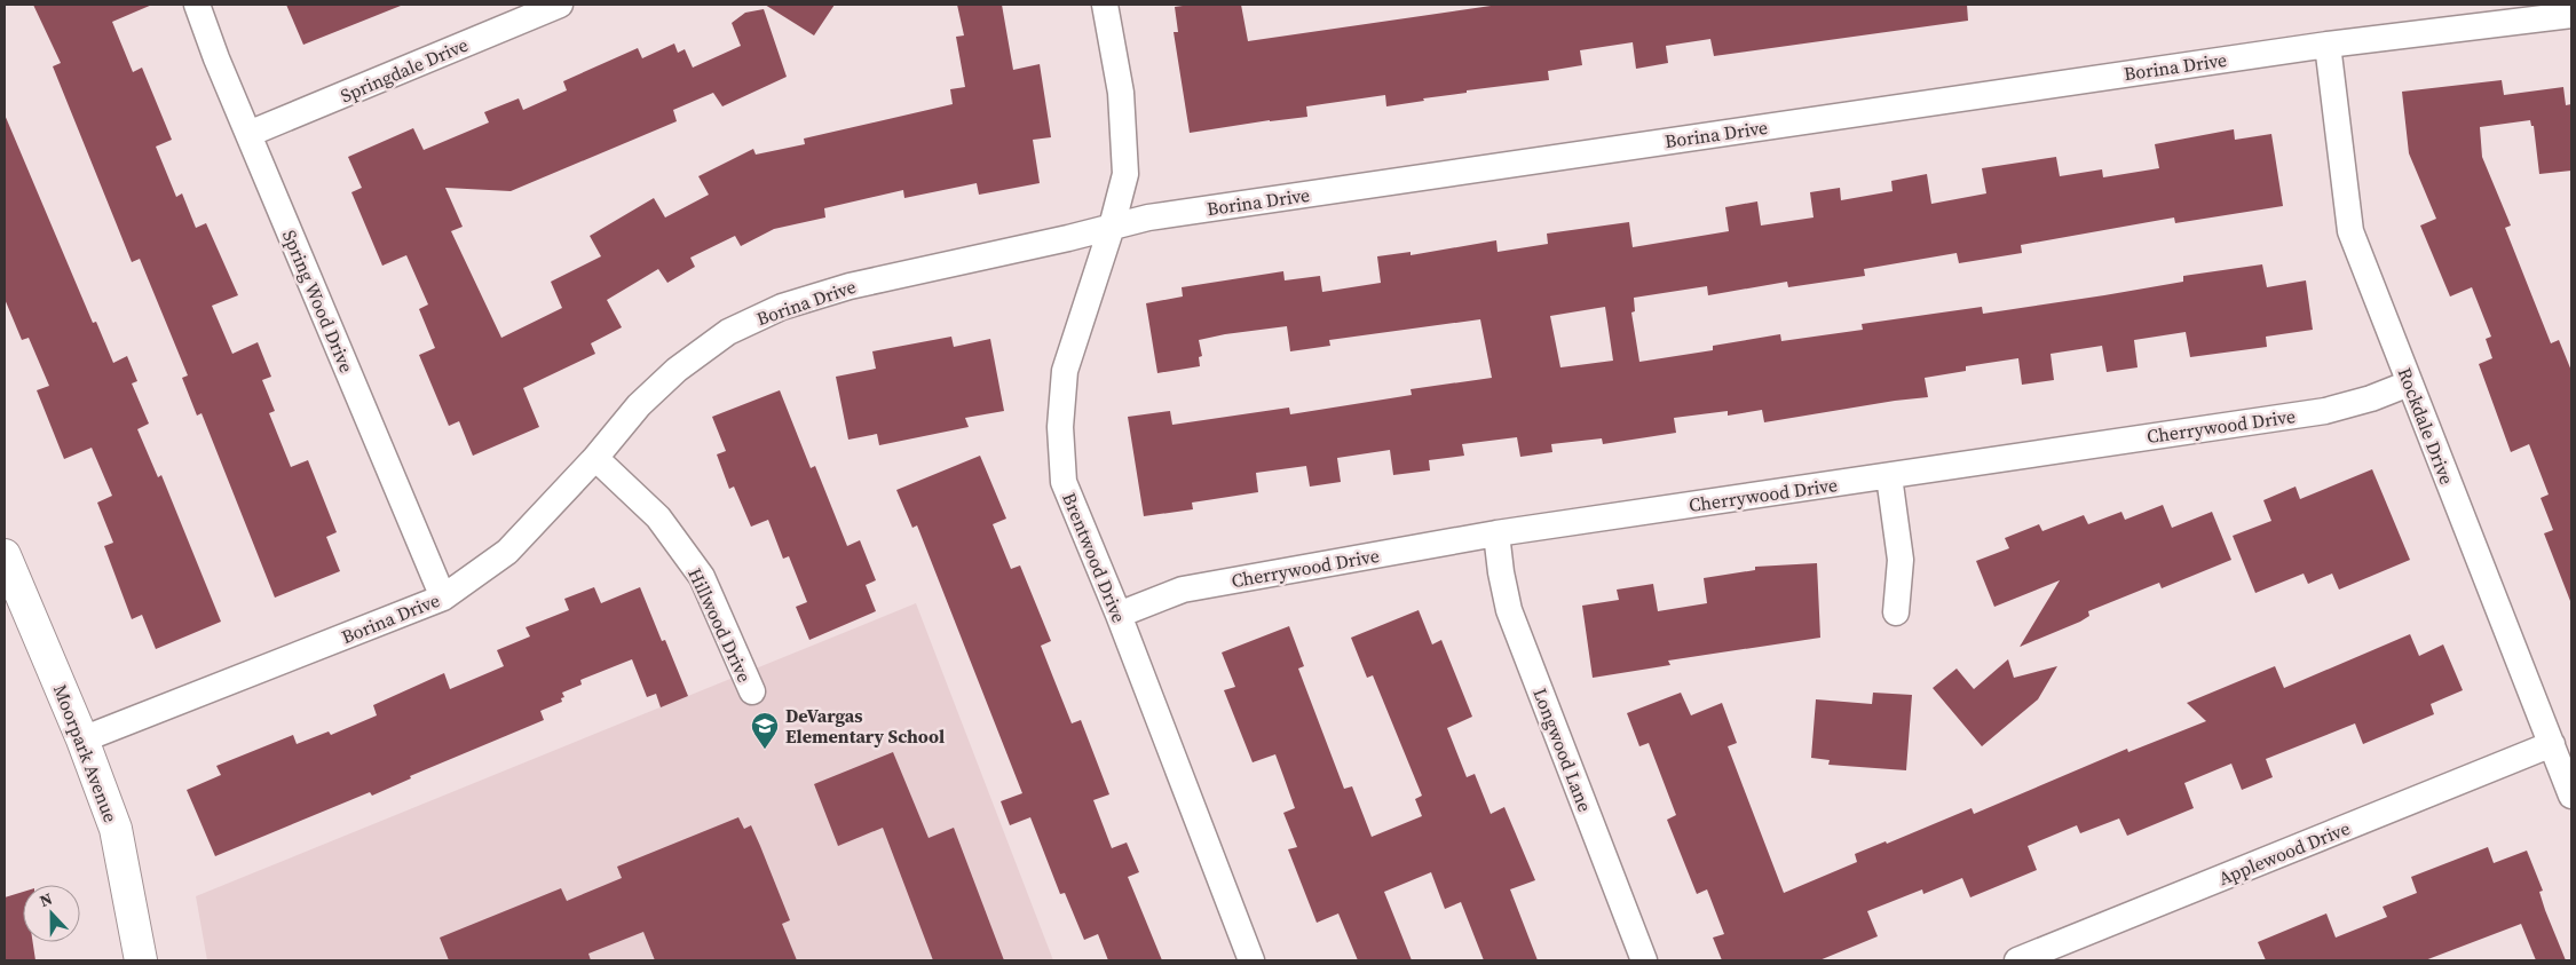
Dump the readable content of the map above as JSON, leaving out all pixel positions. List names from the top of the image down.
{
  "streets": {
    "main road": ["Moorpark Avenue"],
    "street": [
      "Borina Drive",
      "Springdale Drive",
      "Spring Wood Drive",
      "Cherrywood Drive",
      "Rockdale Drive",
      "Brentwood Drive",
      "Hillwood Drive",
      "Longwood Lane",
      "Applewood Drive"
    ]
  },
  "crossings": [
    ["Borina Drive", "Spring Wood Drive"],
    ["Borina Drive", "Rockdale Drive"],
    ["Borina Drive", "Brentwood Drive"],
    ["Borina Drive", "Hillwood Drive"],
    ["Borina Drive", "Moorpark Avenue"],
    ["Springdale Drive", "Spring Wood Drive"],
    ["Cherrywood Drive", "Rockdale Drive"],
    ["Cherrywood Drive", "Brentwood Drive"],
    ["Cherrywood Drive", "Longwood Lane"],
    ["Rockdale Drive", "Applewood Drive"]
  ],
  "places": {
    "school or university": ["DeVargas Elementary School"]
  },
  "north": "top"
}
